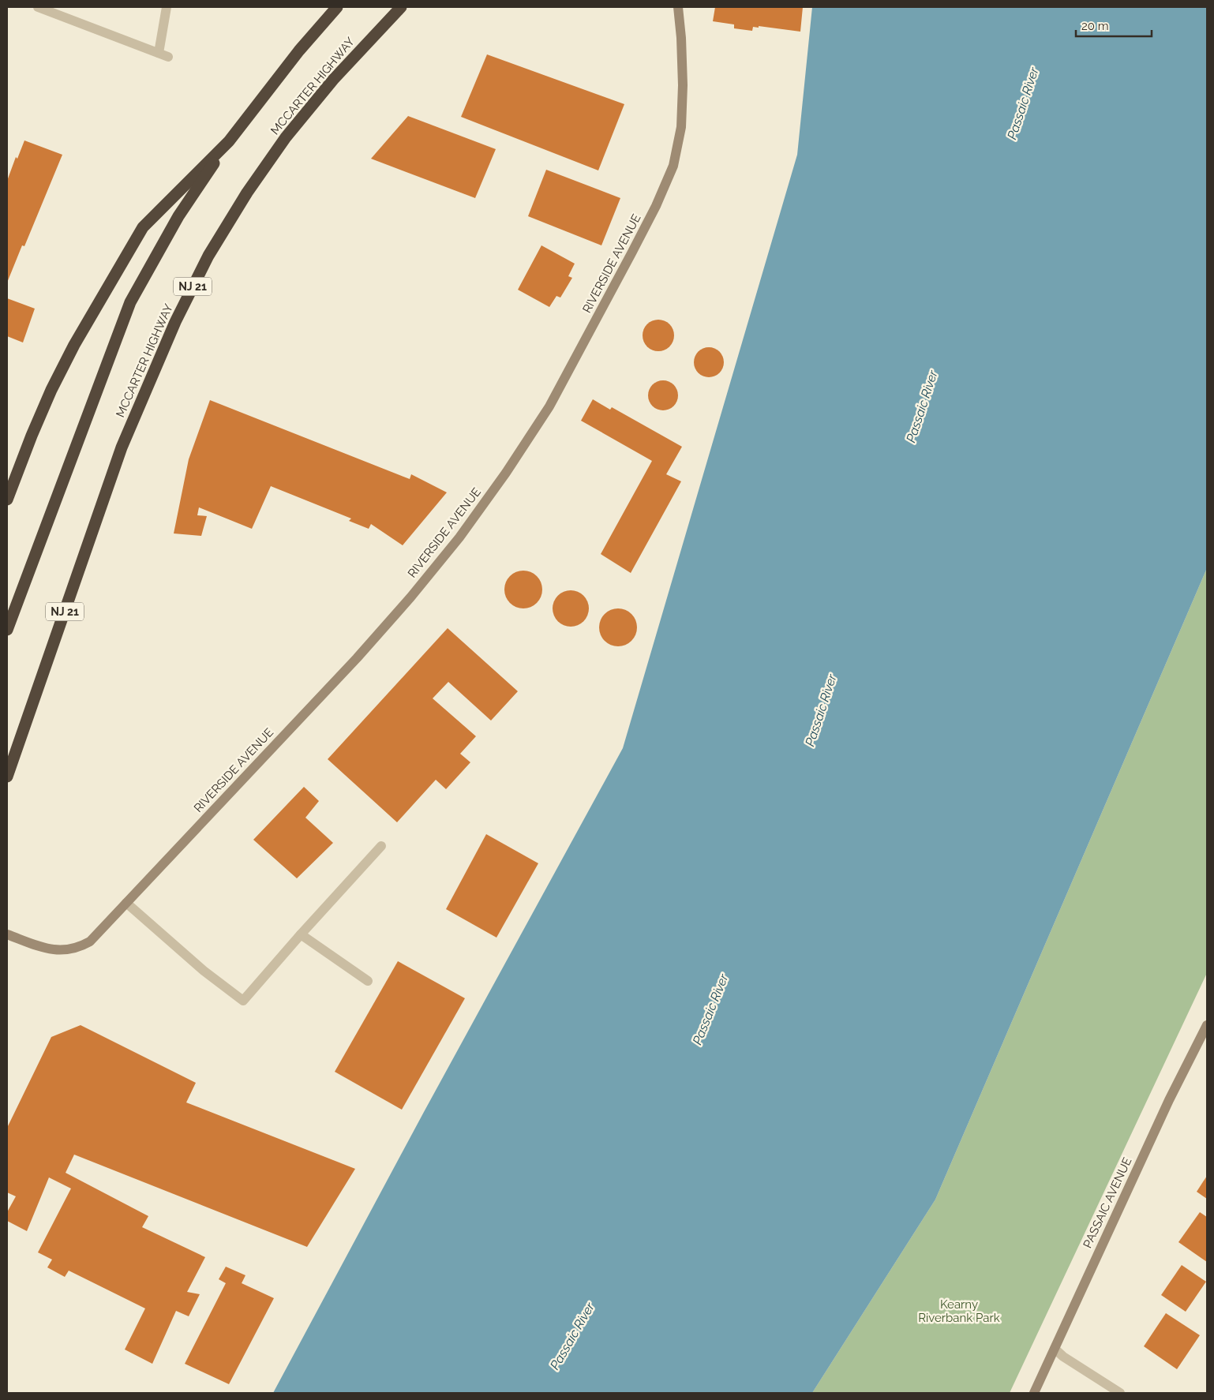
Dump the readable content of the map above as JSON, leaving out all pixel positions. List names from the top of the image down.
{
  "streets": {
    "highway": ["MCCARTER HIGHWAY", "NJ 21"],
    "street": ["RIVERSIDE AVENUE", "PASSAIC AVENUE"]
  },
  "water": ["Passaic River"],
  "parks": ["Kearny Riverbank Park"],
  "scale_bar": "20 m"
}
